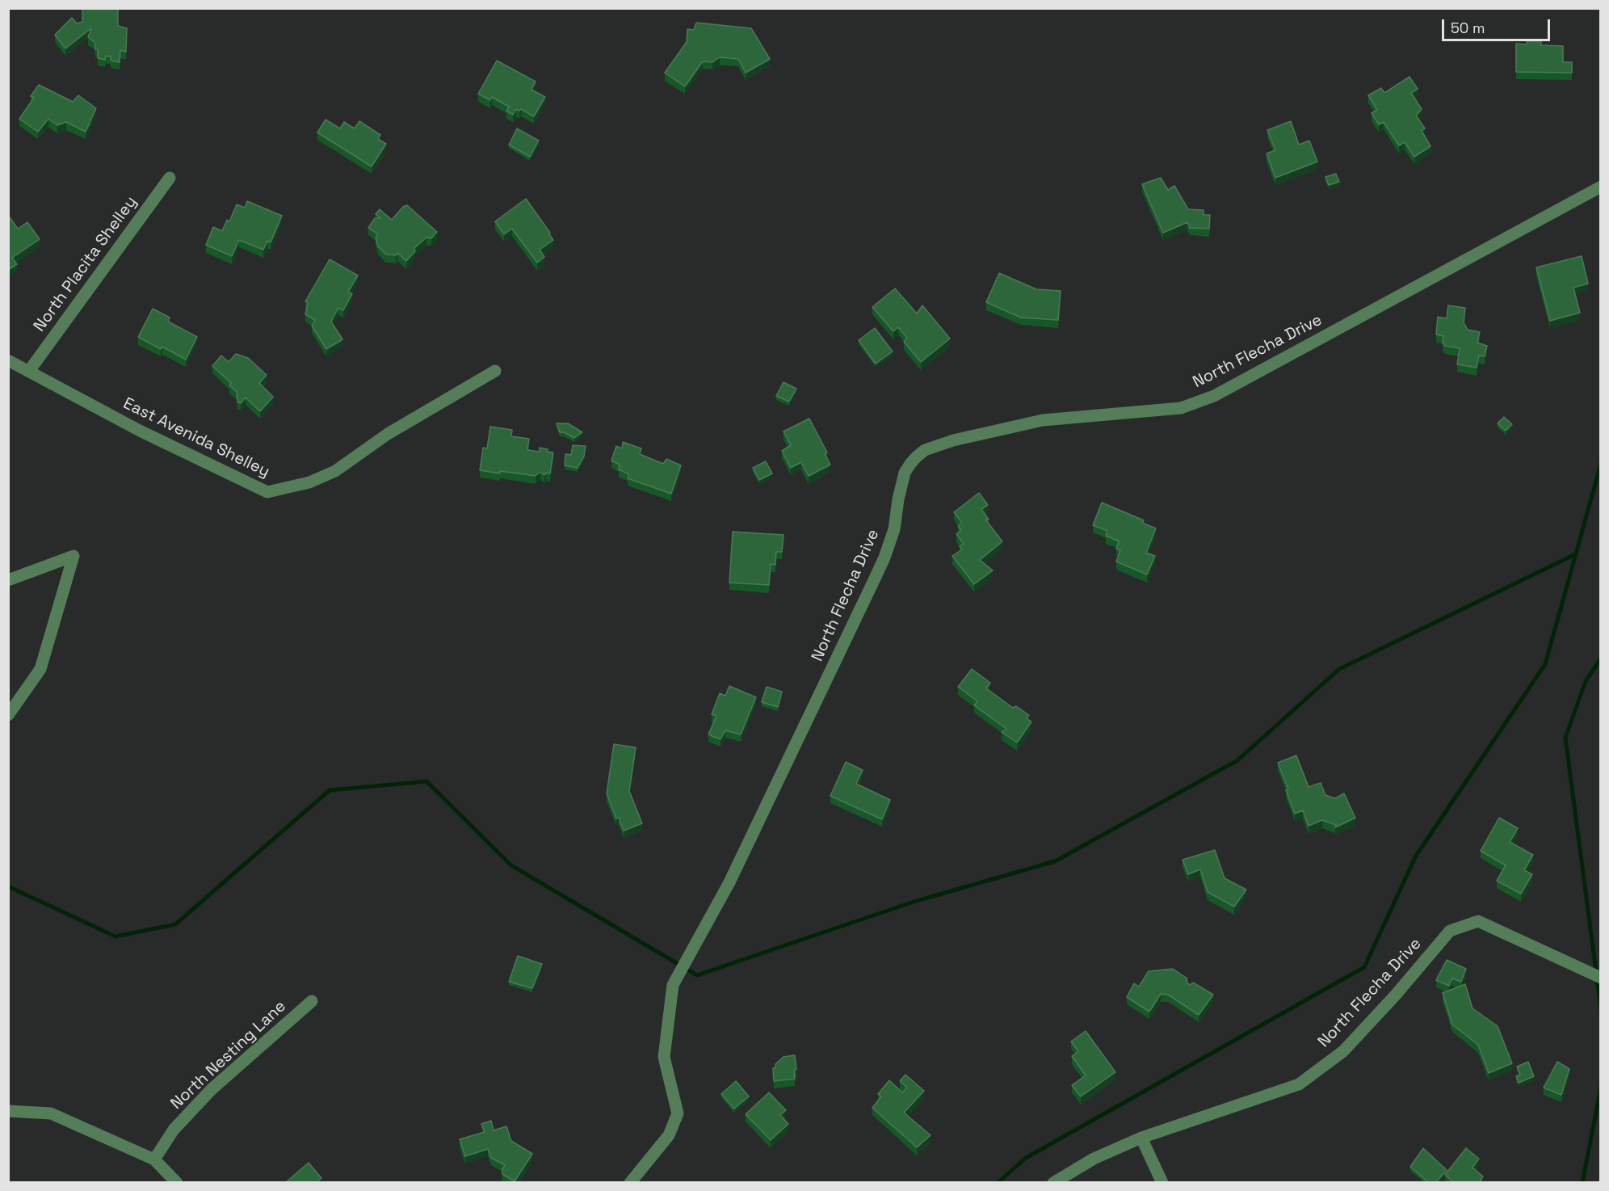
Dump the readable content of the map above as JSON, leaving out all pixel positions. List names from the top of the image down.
{
  "streets": {
    "street": [
      "North Placita Shelley",
      "North Flecha Drive",
      "East Avenida Shelley",
      "North Nesting Lane"
    ]
  },
  "crossings": [
    ["North Placita Shelley", "East Avenida Shelley"]
  ],
  "scale_bar": "50 m"
}
